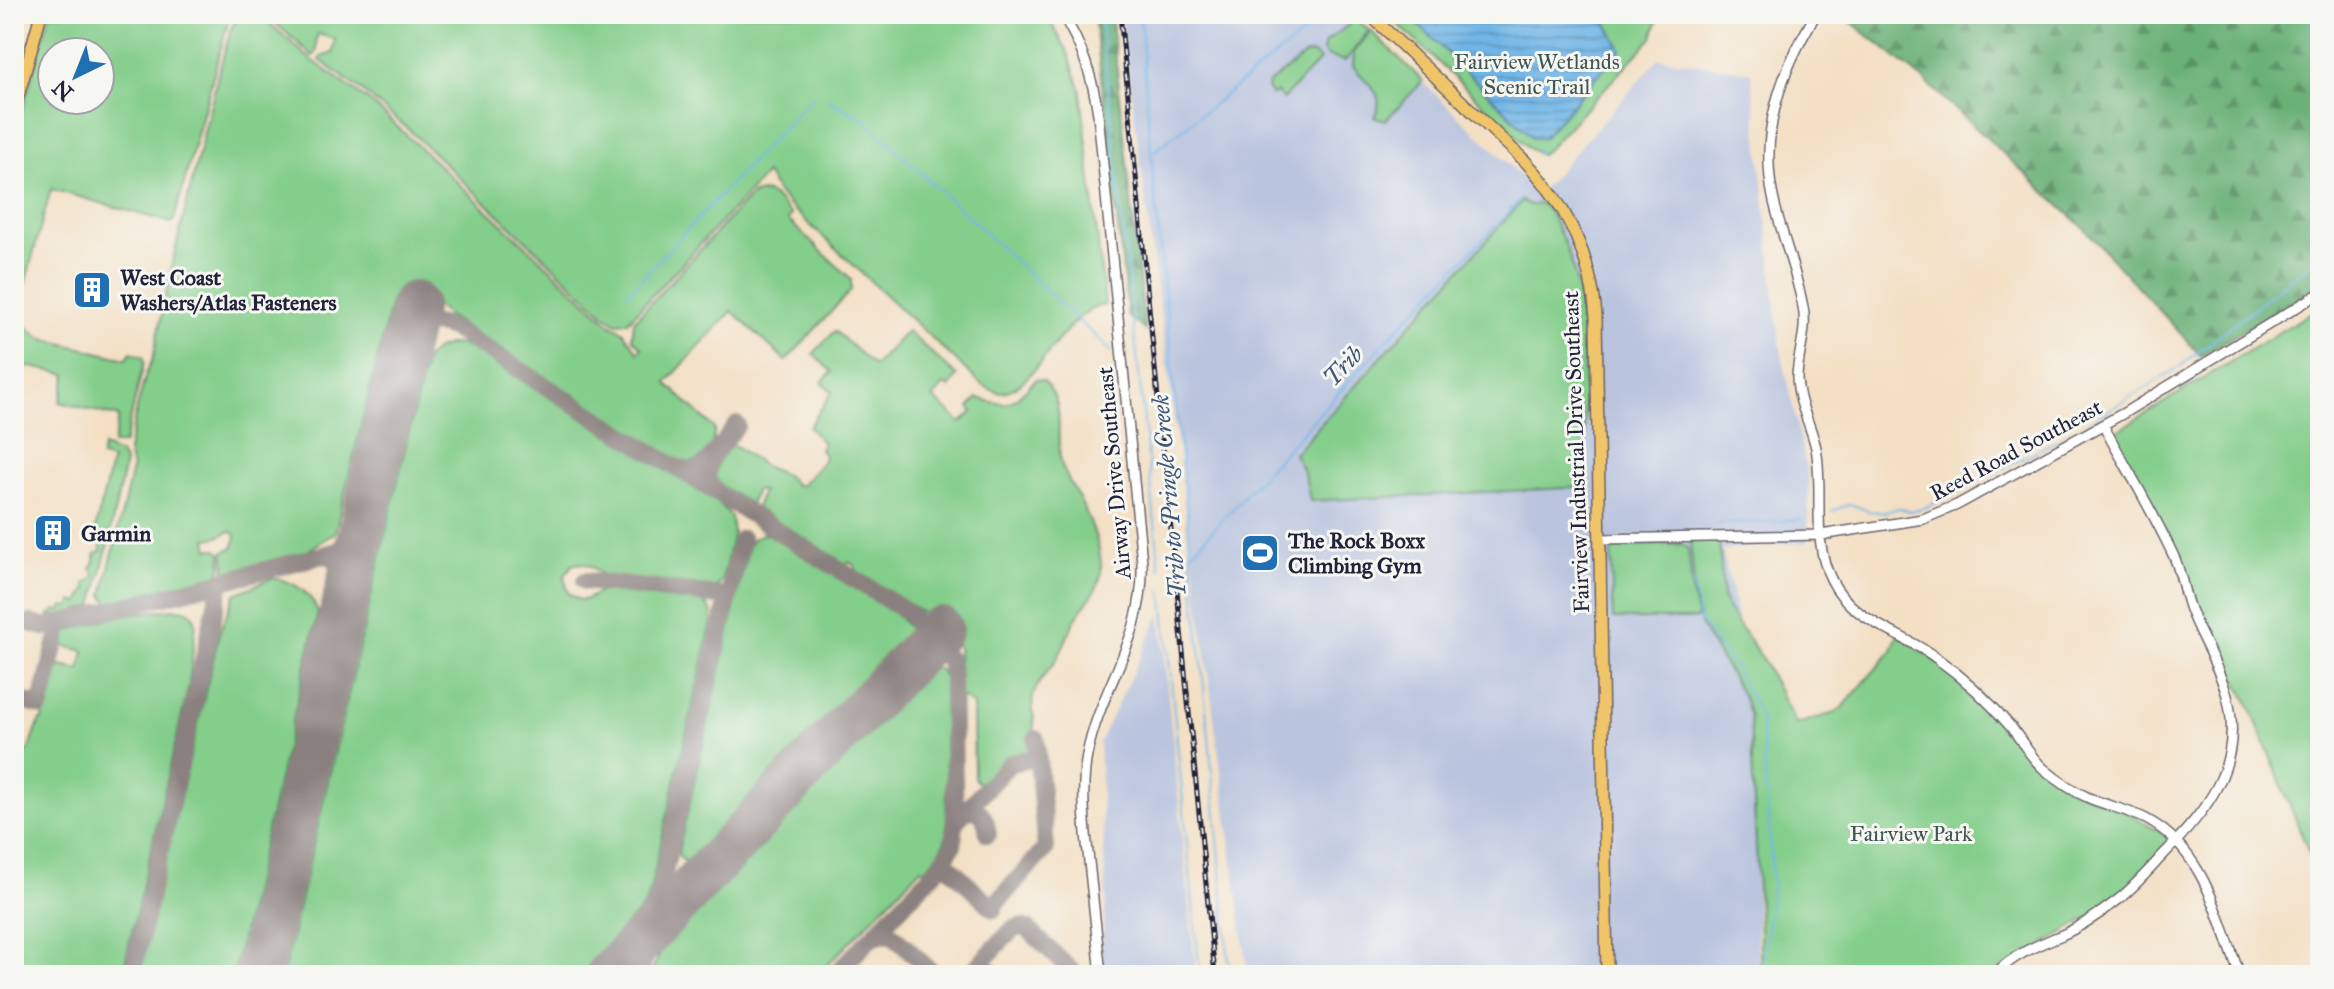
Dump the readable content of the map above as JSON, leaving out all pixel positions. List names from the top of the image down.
{
  "streets": {
    "main road": ["Fairview Industrial Drive Southeast"],
    "street": ["Reed Road Southeast", "Airway Drive Southeast"]
  },
  "crossings": [
    ["Reed Road Southeast", "Fairview Industrial Drive Southeast"]
  ],
  "water": ["Trib", "Trib to Pringle Creek"],
  "parks": ["Fairview Wetlands Scenic Trail", "Fairview Park"],
  "places": {
    "building": ["West Coast Washers/Atlas Fasteners", "Garmin"],
    "sports": ["The Rock Boxx Climbing Gym"]
  },
  "north": "bottom left"
}
